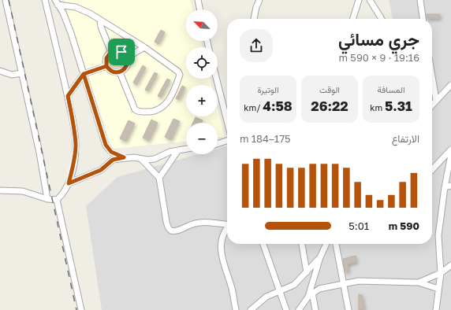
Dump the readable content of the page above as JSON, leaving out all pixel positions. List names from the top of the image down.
{
  "north": "top left",
  "page": {
    "map_buttons": ["+", "−"],
    "heading": ["جري مسائي", "19:16 · 9 × 590 m"],
    "stats": [
      ["المسافة", "5.31 km"],
      ["الوقت", "26:22"],
      ["الوتيرة", "4:58 /km"]
    ],
    "chart": ["الارتفاع", "175–184 m"],
    "list": [
      {
        "name": "590 m",
        "note": "5:01"
      }
    ]
  }
}
